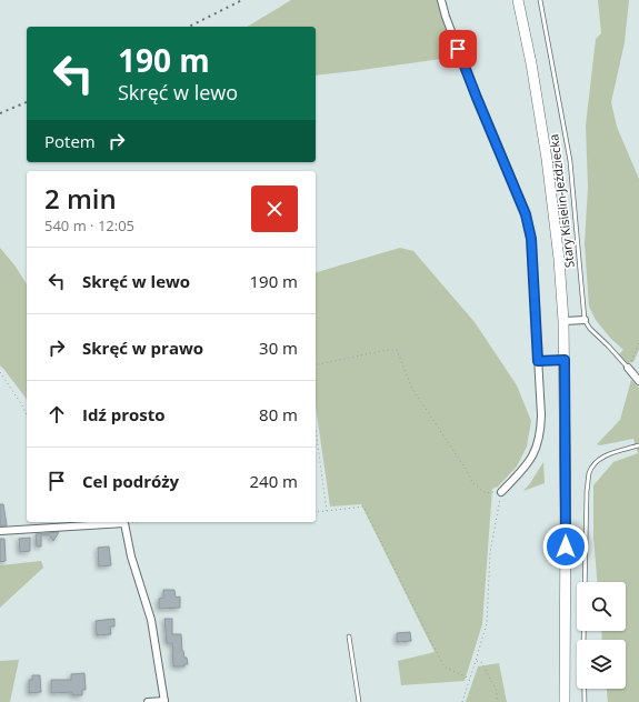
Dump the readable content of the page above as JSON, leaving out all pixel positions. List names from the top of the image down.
{
  "streets": {
    "lane": ["Stary Kisielin-Jeździecka"]
  },
  "page": {
    "turn": ["190 m", "Skręć w lewo"],
    "then": "Potem",
    "heading": ["2 min", "540 m · 12:05"],
    "list": [
      {
        "name": "Skręć w lewo",
        "value": "190 m"
      },
      {
        "name": "Skręć w prawo",
        "value": "30 m"
      },
      {
        "name": "Idź prosto",
        "value": "80 m"
      },
      {
        "name": "Cel podróży",
        "value": "240 m"
      }
    ]
  }
}
